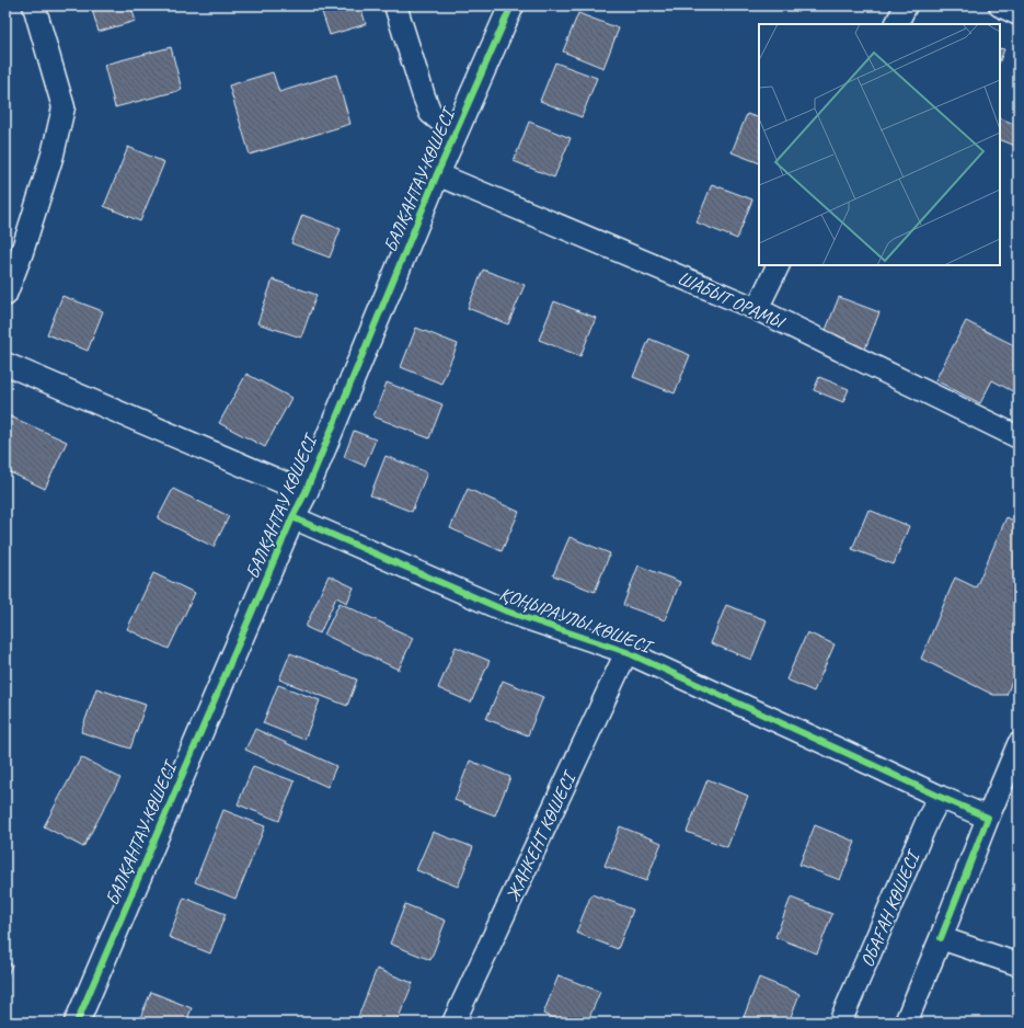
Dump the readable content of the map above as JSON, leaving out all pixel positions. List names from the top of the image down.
{
  "streets": {
    "street": [
      "БАЛҚАНТАУ КӨШЕСІ",
      "ШАБЫТ ОРАМЫ",
      "ҚОҢЫРАУЛЫ КӨШЕСІ",
      "ЖАНКЕНТ КӨШЕСІ",
      "ОБАҒАН КӨШЕСІ"
    ]
  },
  "crossings": [
    ["БАЛҚАНТАУ КӨШЕСІ", "ШАБЫТ ОРАМЫ"],
    ["БАЛҚАНТАУ КӨШЕСІ", "ҚОҢЫРАУЛЫ КӨШЕСІ"],
    ["ҚОҢЫРАУЛЫ КӨШЕСІ", "ЖАНКЕНТ КӨШЕСІ"],
    ["ҚОҢЫРАУЛЫ КӨШЕСІ", "ОБАҒАН КӨШЕСІ"]
  ]
}
